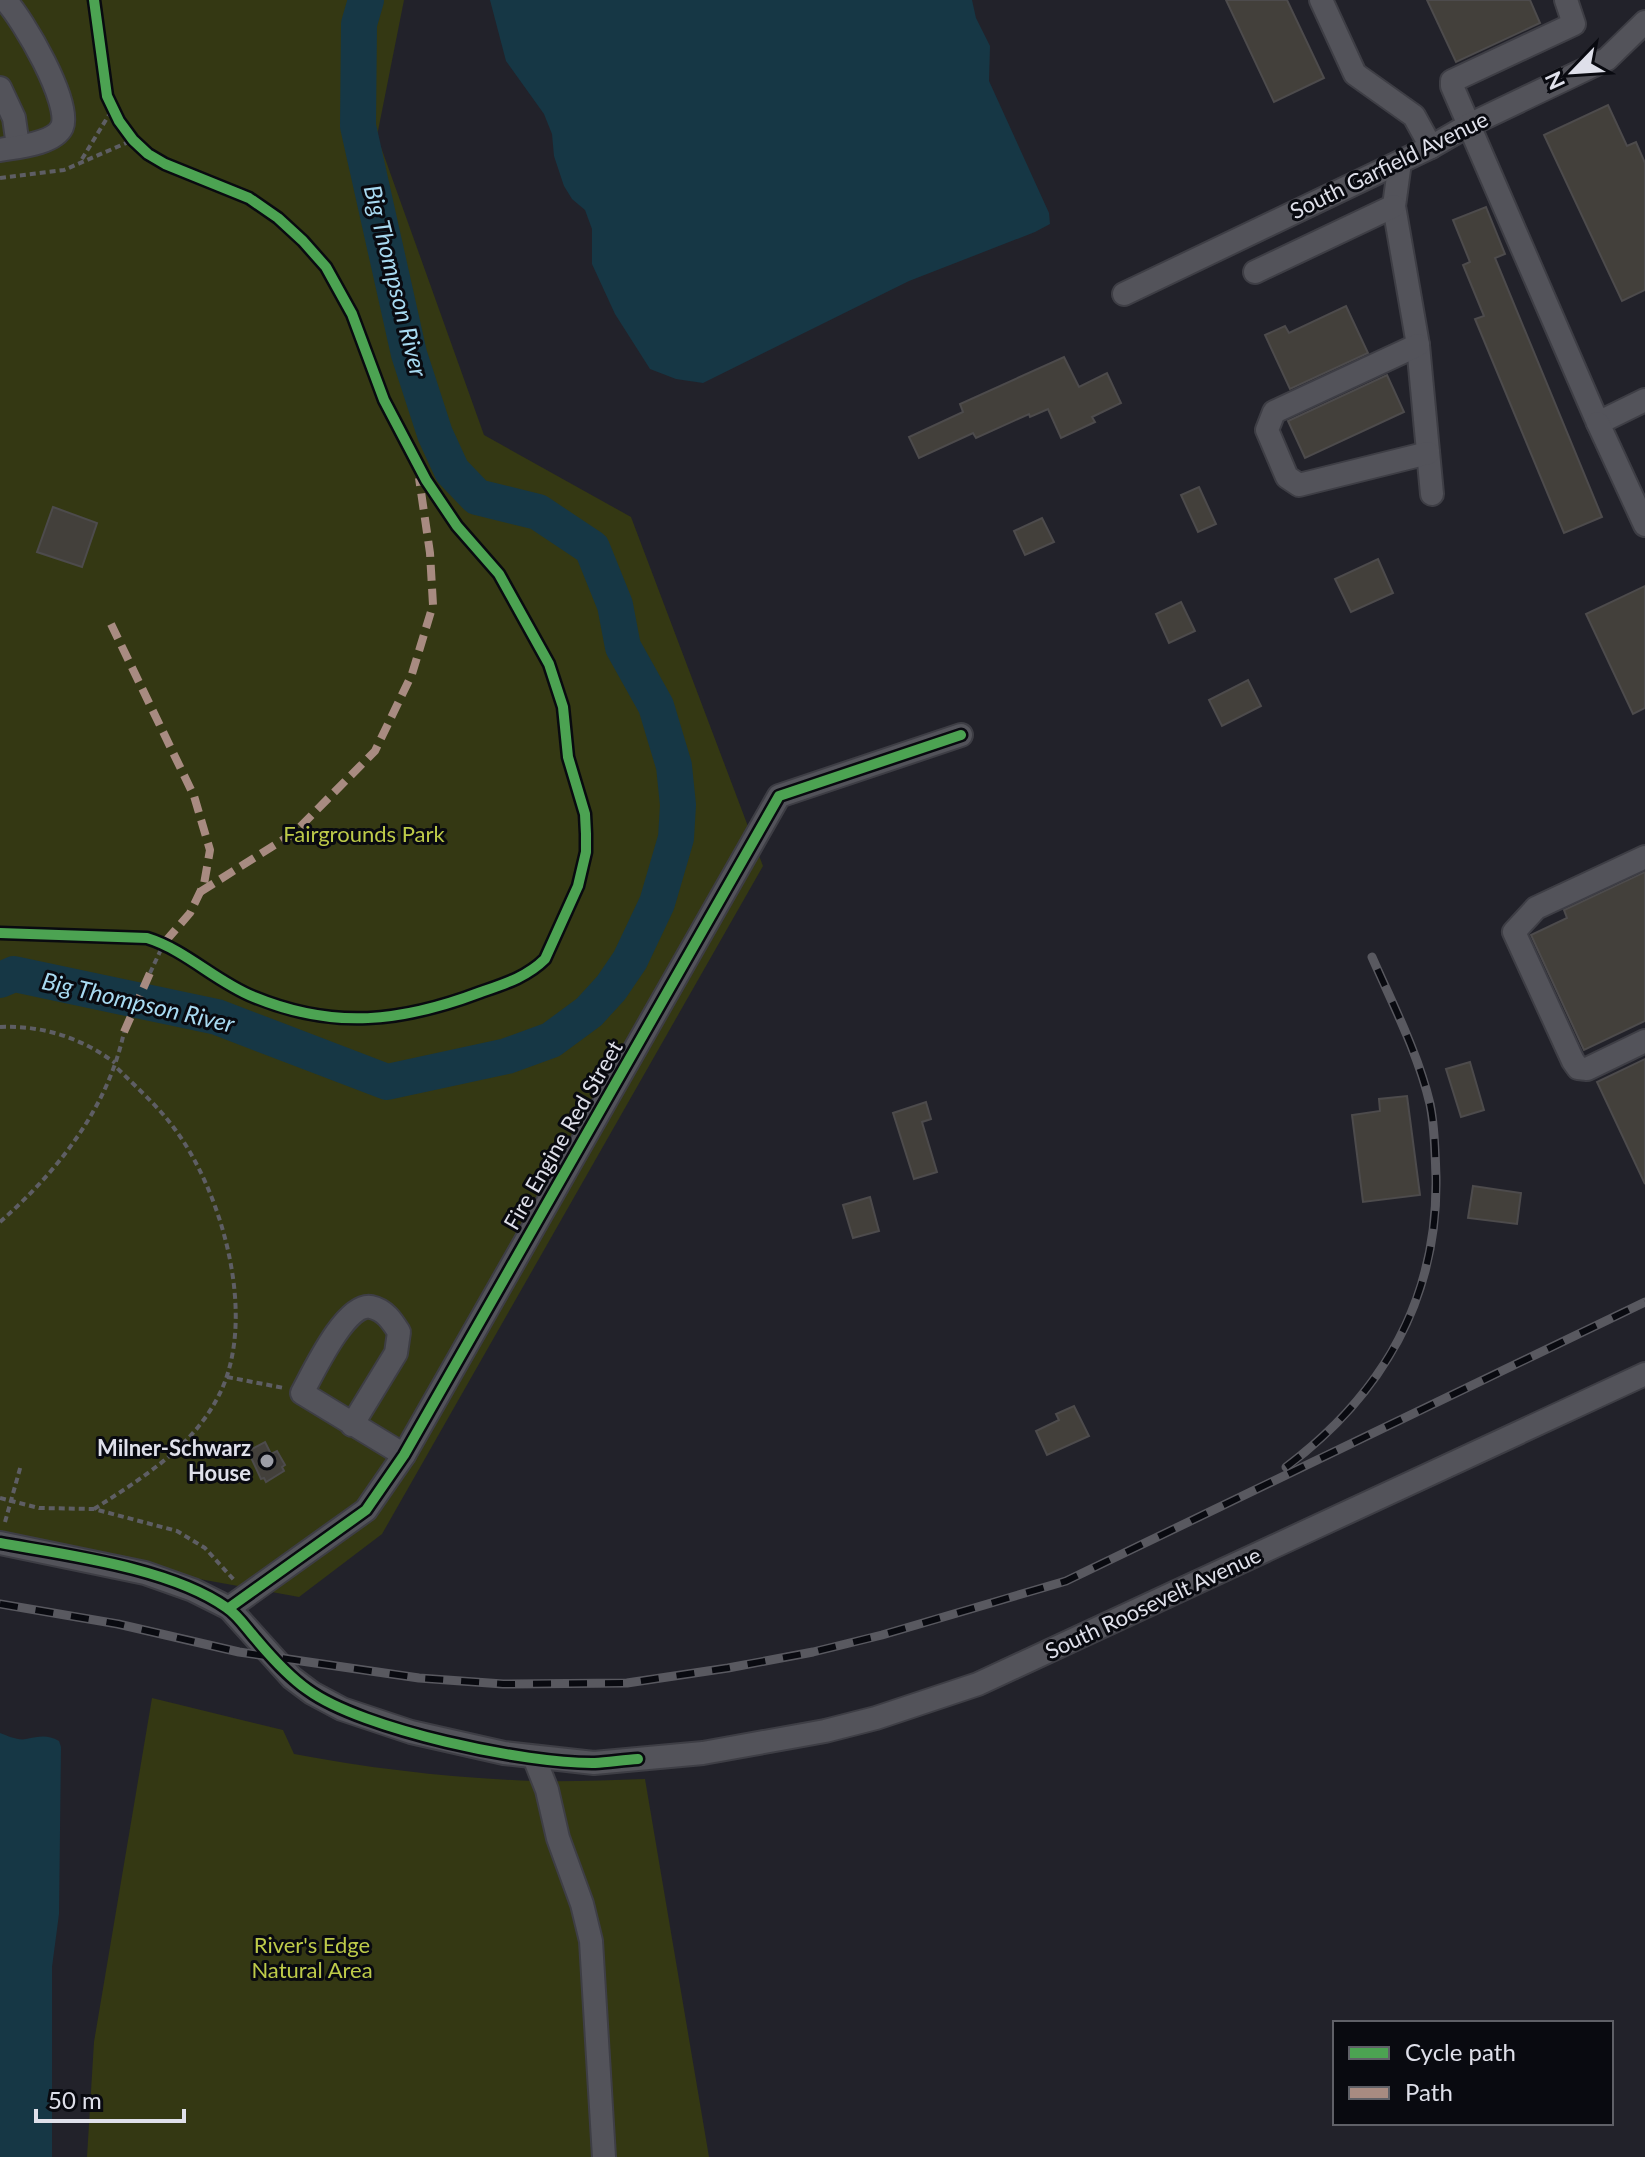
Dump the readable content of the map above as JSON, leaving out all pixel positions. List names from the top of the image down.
{
  "streets": {
    "street": ["South Garfield Avenue", "Fire Engine Red Street", "South Roosevelt Avenue"]
  },
  "crossings": [
    ["Fire Engine Red Street", "South Roosevelt Avenue"]
  ],
  "water": ["Big Thompson River"],
  "parks": ["Fairgrounds Park", "River's Edge Natural Area"],
  "places": ["Milner-Schwarz House"],
  "legend": ["Cycle path", "Path"],
  "scale_bar": "50 m",
  "north": "bottom left"
}
